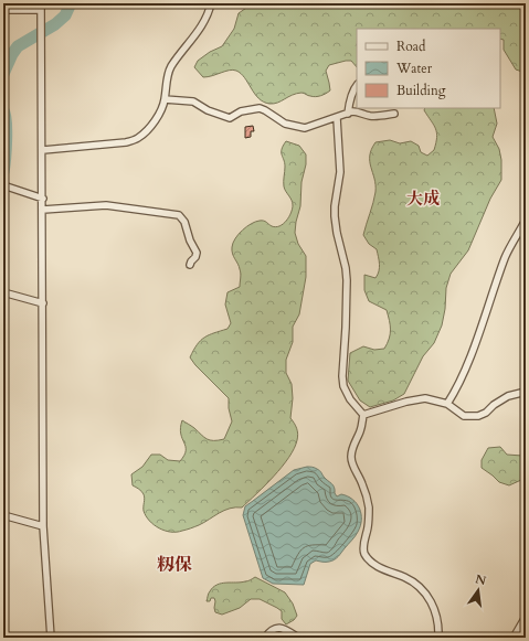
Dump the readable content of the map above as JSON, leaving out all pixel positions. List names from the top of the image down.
{
  "districts": ["大成", "籾保"],
  "legend": ["Road", "Water", "Building"],
  "north": "top"
}
